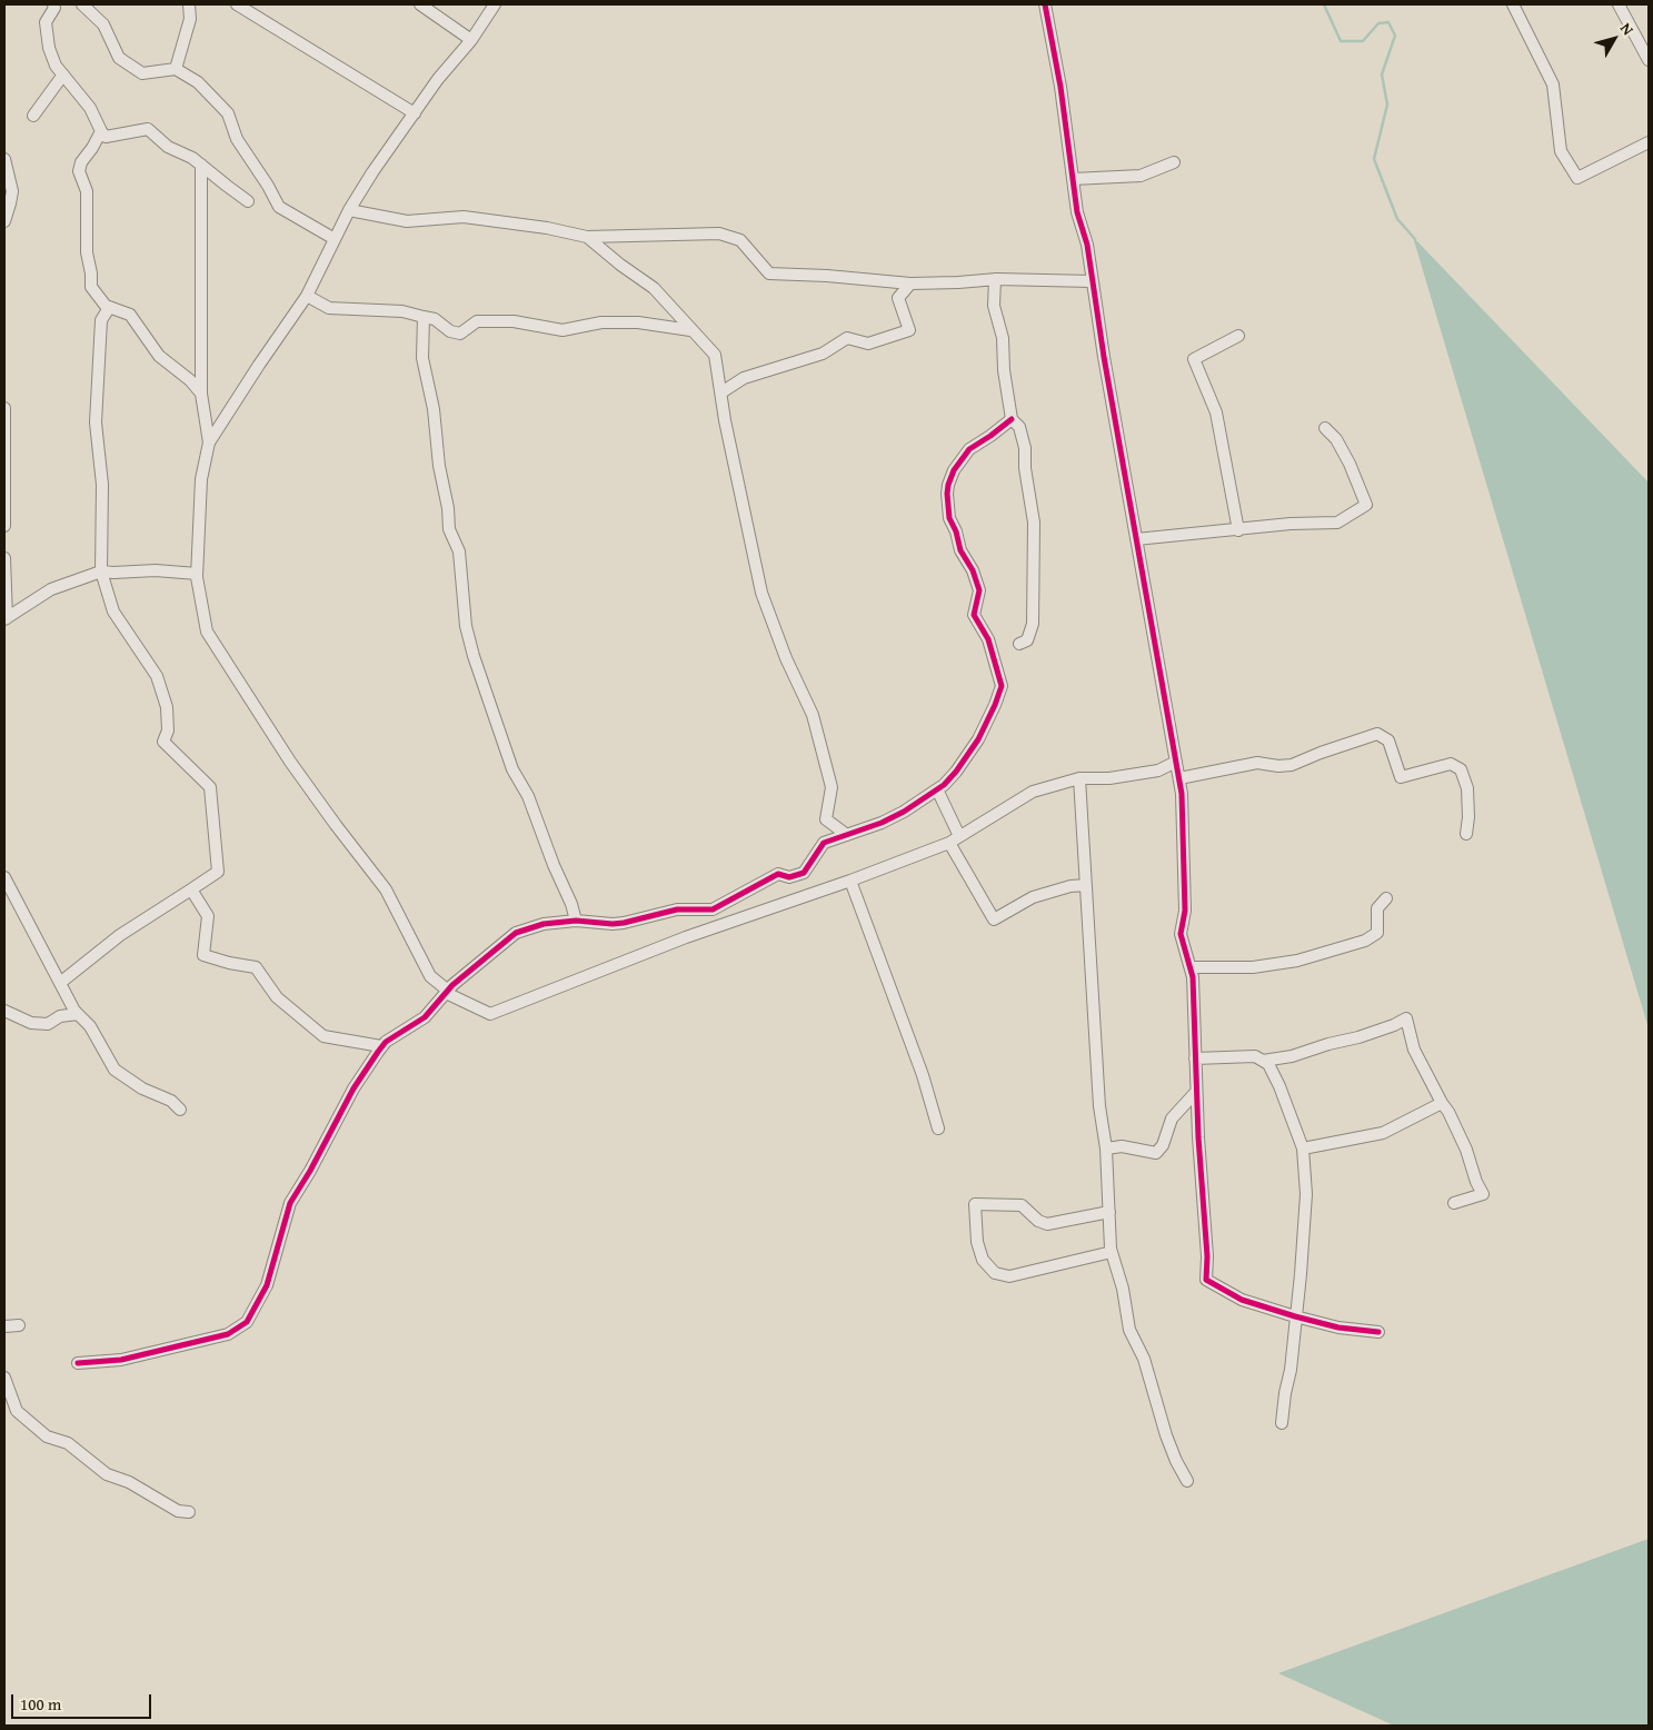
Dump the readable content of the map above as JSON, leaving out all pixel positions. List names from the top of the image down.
{
  "scale_bar": "100 m",
  "north": "top right"
}
